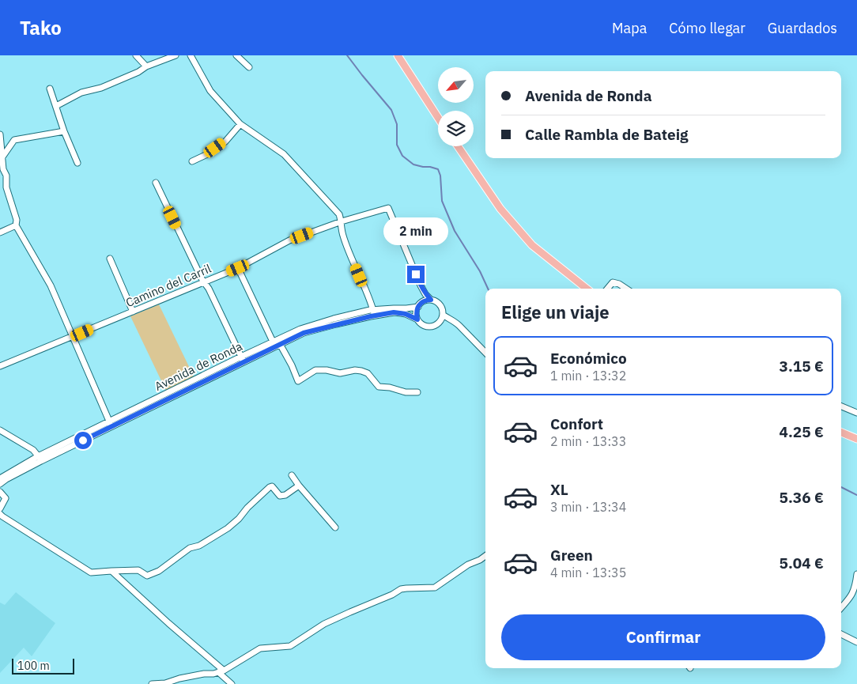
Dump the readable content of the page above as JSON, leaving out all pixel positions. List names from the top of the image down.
{
  "streets": {
    "street": ["Camino del Carril", "Avenida de Ronda"]
  },
  "scale_bar": "100 m",
  "north": "bottom left",
  "page": {
    "header": "Tako",
    "nav": ["Mapa", "Cómo llegar", "Guardados"],
    "banner": ["Avenida de Ronda", "Calle Rambla de Bateig"],
    "bubble": "2 min",
    "heading": "Elige un viaje",
    "list": [
      {
        "name": "Económico",
        "note": "1 min · 13:32",
        "value": "3.15 €"
      },
      {
        "name": "Confort",
        "note": "2 min · 13:33",
        "value": "4.25 €"
      },
      {
        "name": "XL",
        "note": "3 min · 13:34",
        "value": "5.36 €"
      },
      {
        "name": "Green",
        "note": "4 min · 13:35",
        "value": "5.04 €"
      }
    ],
    "buttons": "Confirmar",
    "scale": "100 m"
  }
}
